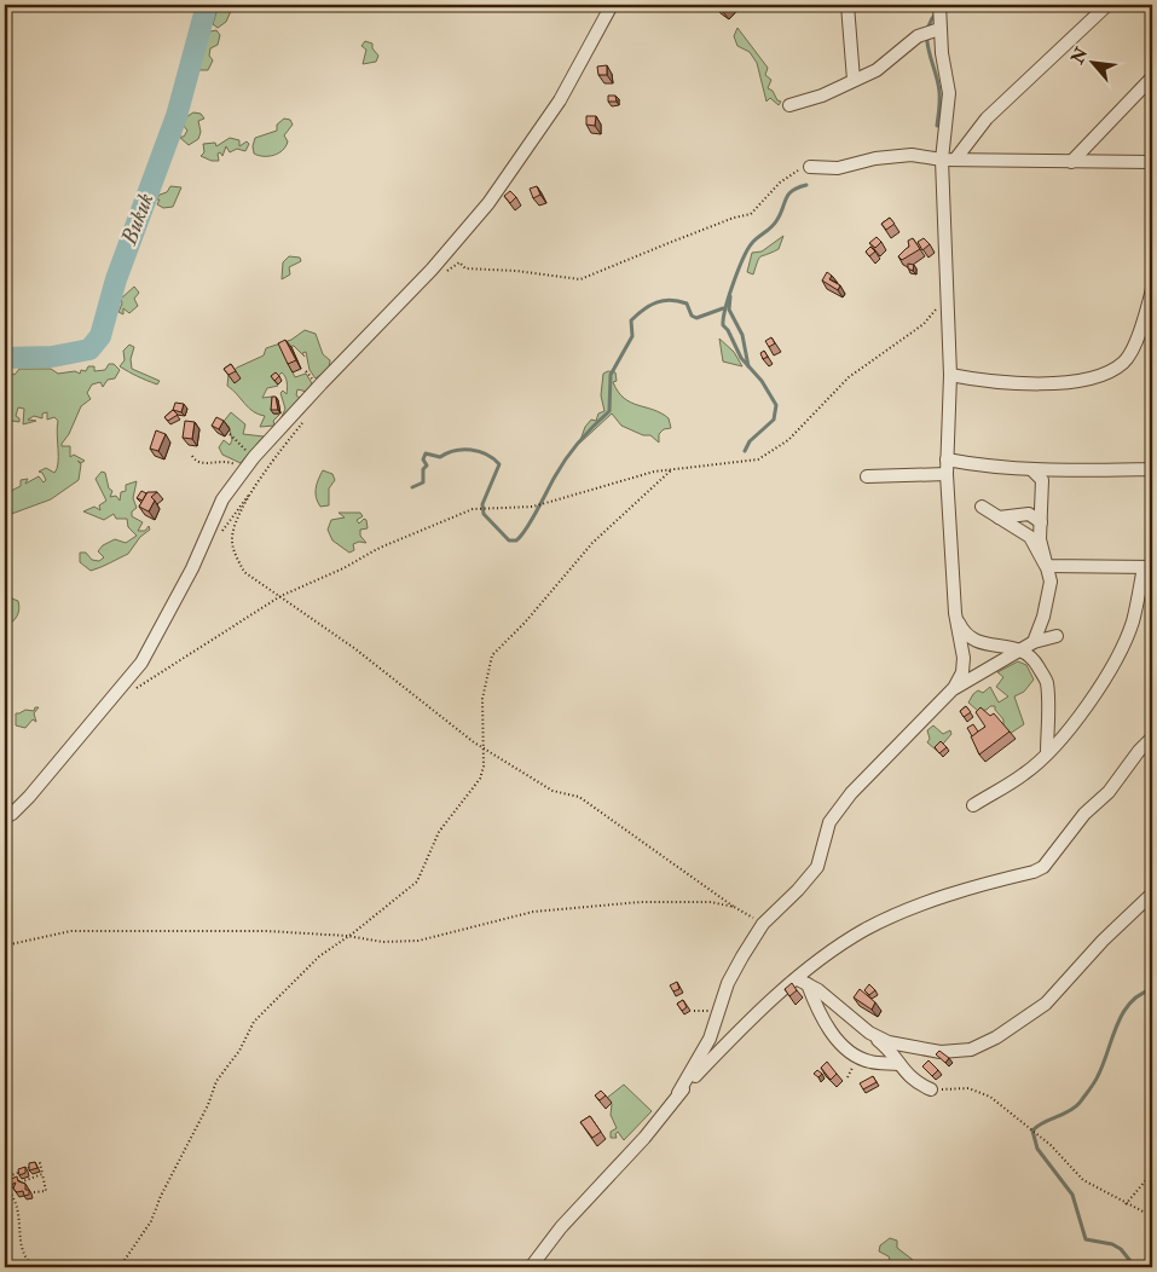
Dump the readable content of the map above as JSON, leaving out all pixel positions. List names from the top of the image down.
{
  "water": ["Bukuk"],
  "north": "top left"
}
